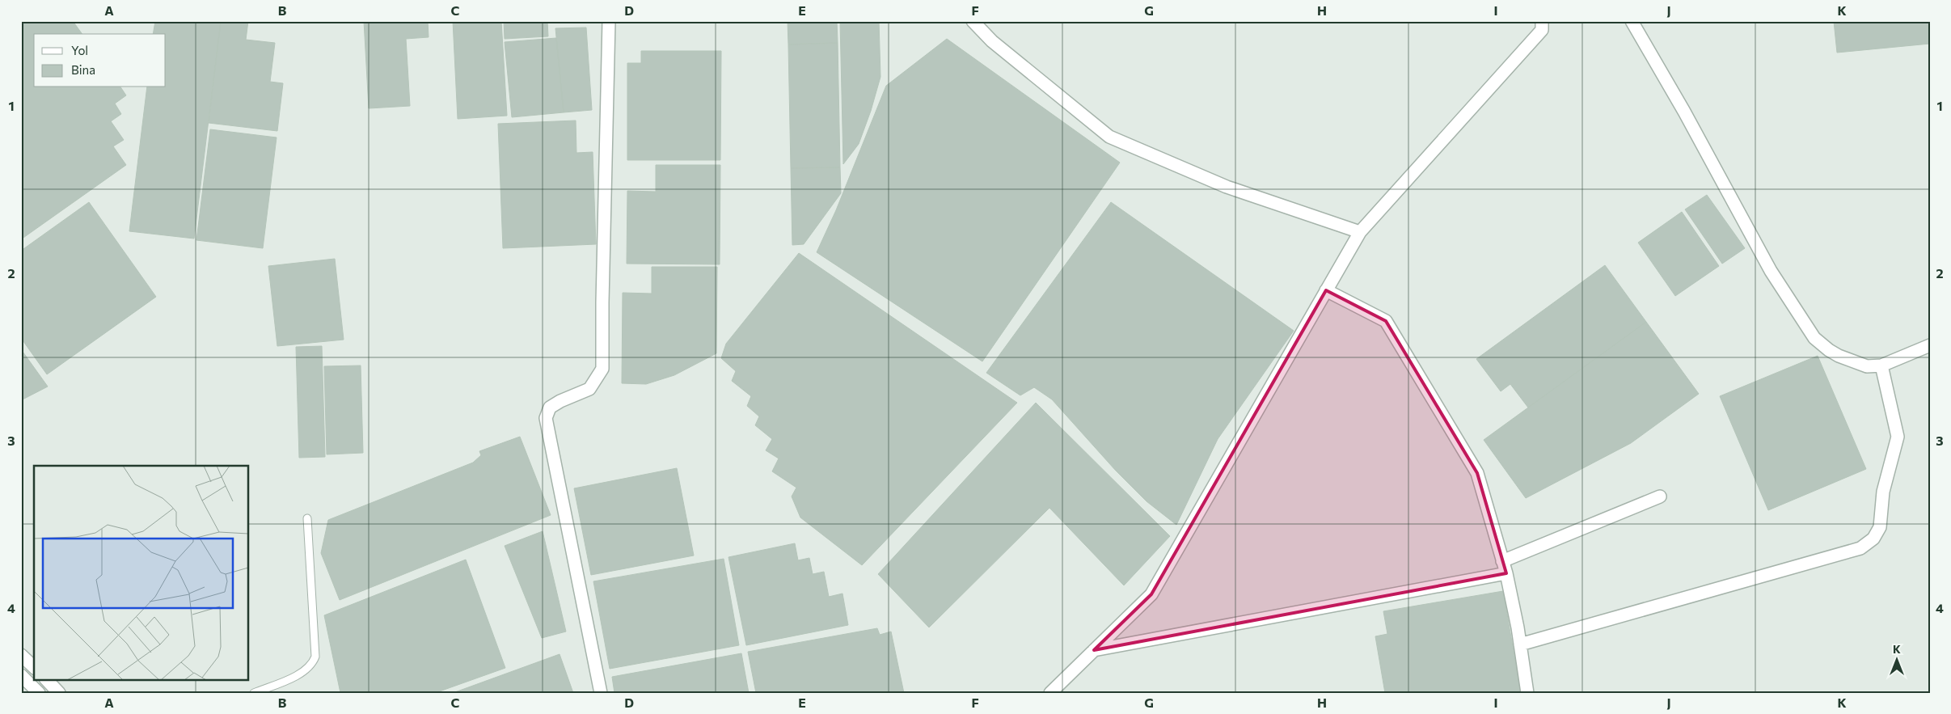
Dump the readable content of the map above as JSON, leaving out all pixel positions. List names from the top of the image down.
{
  "legend": ["Yol", "Bina"],
  "north": "top",
  "grid": {
    "columns": [
      "A",
      "B",
      "C",
      "D",
      "E",
      "F",
      "G",
      "H",
      "I",
      "J",
      "K"
    ],
    "rows": [
      "1",
      "2",
      "3",
      "4"
    ]
  }
}
